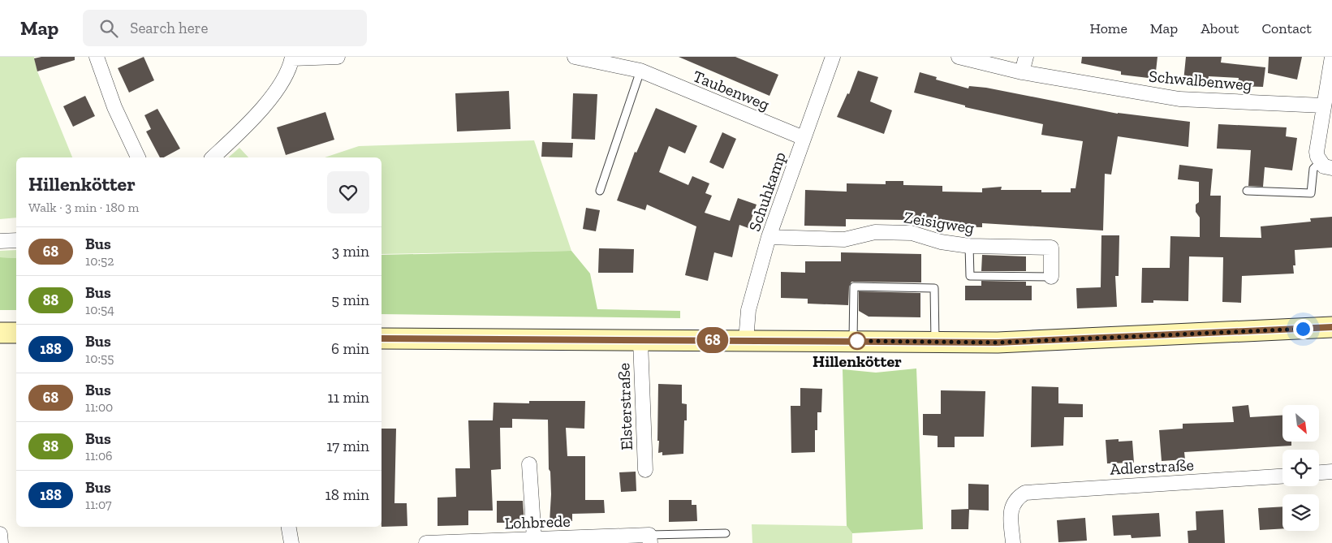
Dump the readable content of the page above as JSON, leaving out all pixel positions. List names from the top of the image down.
{
  "streets": {
    "street": [
      "Schwalbenweg",
      "Taubenweg",
      "Schuhkamp",
      "Zeisigweg",
      "Elsterstraße",
      "Adlerstraße",
      "Lohbrede"
    ]
  },
  "crossings": [
    ["Taubenweg", "Schuhkamp"],
    ["Schuhkamp", "Zeisigweg"]
  ],
  "places": ["Hillenkötter"],
  "lines": ["bus line 68"],
  "north": "bottom right",
  "page": {
    "header": "Map",
    "search": "Search here",
    "nav": [
      "Home",
      "Map",
      "About",
      "Contact"
    ],
    "on_map": "68",
    "heading": ["Hillenkötter", "Walk · 3 min · 180 m"],
    "list": [
      {
        "mark": "68",
        "name": "Bus",
        "note": "10:52",
        "value": "3 min"
      },
      {
        "mark": "88",
        "name": "Bus",
        "note": "10:54",
        "value": "5 min"
      },
      {
        "mark": "188",
        "name": "Bus",
        "note": "10:55",
        "value": "6 min"
      },
      {
        "mark": "68",
        "name": "Bus",
        "note": "11:00",
        "value": "11 min"
      },
      {
        "mark": "88",
        "name": "Bus",
        "note": "11:06",
        "value": "17 min"
      },
      {
        "mark": "188",
        "name": "Bus",
        "note": "11:07",
        "value": "18 min"
      }
    ]
  }
}
